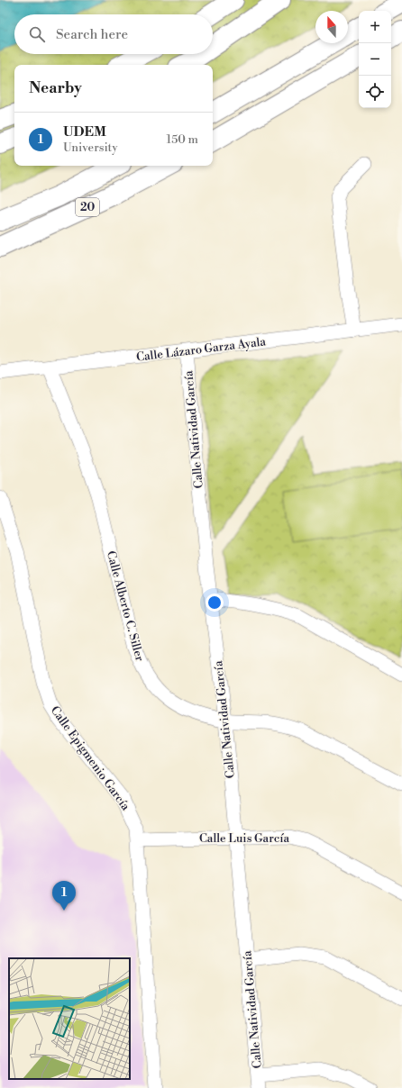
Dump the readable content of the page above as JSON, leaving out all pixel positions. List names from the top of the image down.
{
  "streets": {
    "main road": ["20"],
    "street": [
      "Calle Lázaro Garza Ayala",
      "Calle Natividad García",
      "Calle Alberto C. Siller",
      "Calle Epigmenio García",
      "Calle Luis García"
    ]
  },
  "crossings": [
    ["Calle Lázaro Garza Ayala", "Calle Natividad García"],
    ["Calle Lázaro Garza Ayala", "Calle Alberto C. Siller"],
    ["Calle Natividad García", "Calle Alberto C. Siller"],
    ["Calle Natividad García", "Calle Luis García"],
    ["Calle Epigmenio García", "Calle Luis García"]
  ],
  "north": "top",
  "page": {
    "map_buttons": ["+", "−"],
    "search": "Search here",
    "heading": "Nearby",
    "list": [
      {
        "mark": "1",
        "name": "UDEM",
        "note": "University",
        "value": "150 m"
      }
    ],
    "pins": "1"
  }
}
